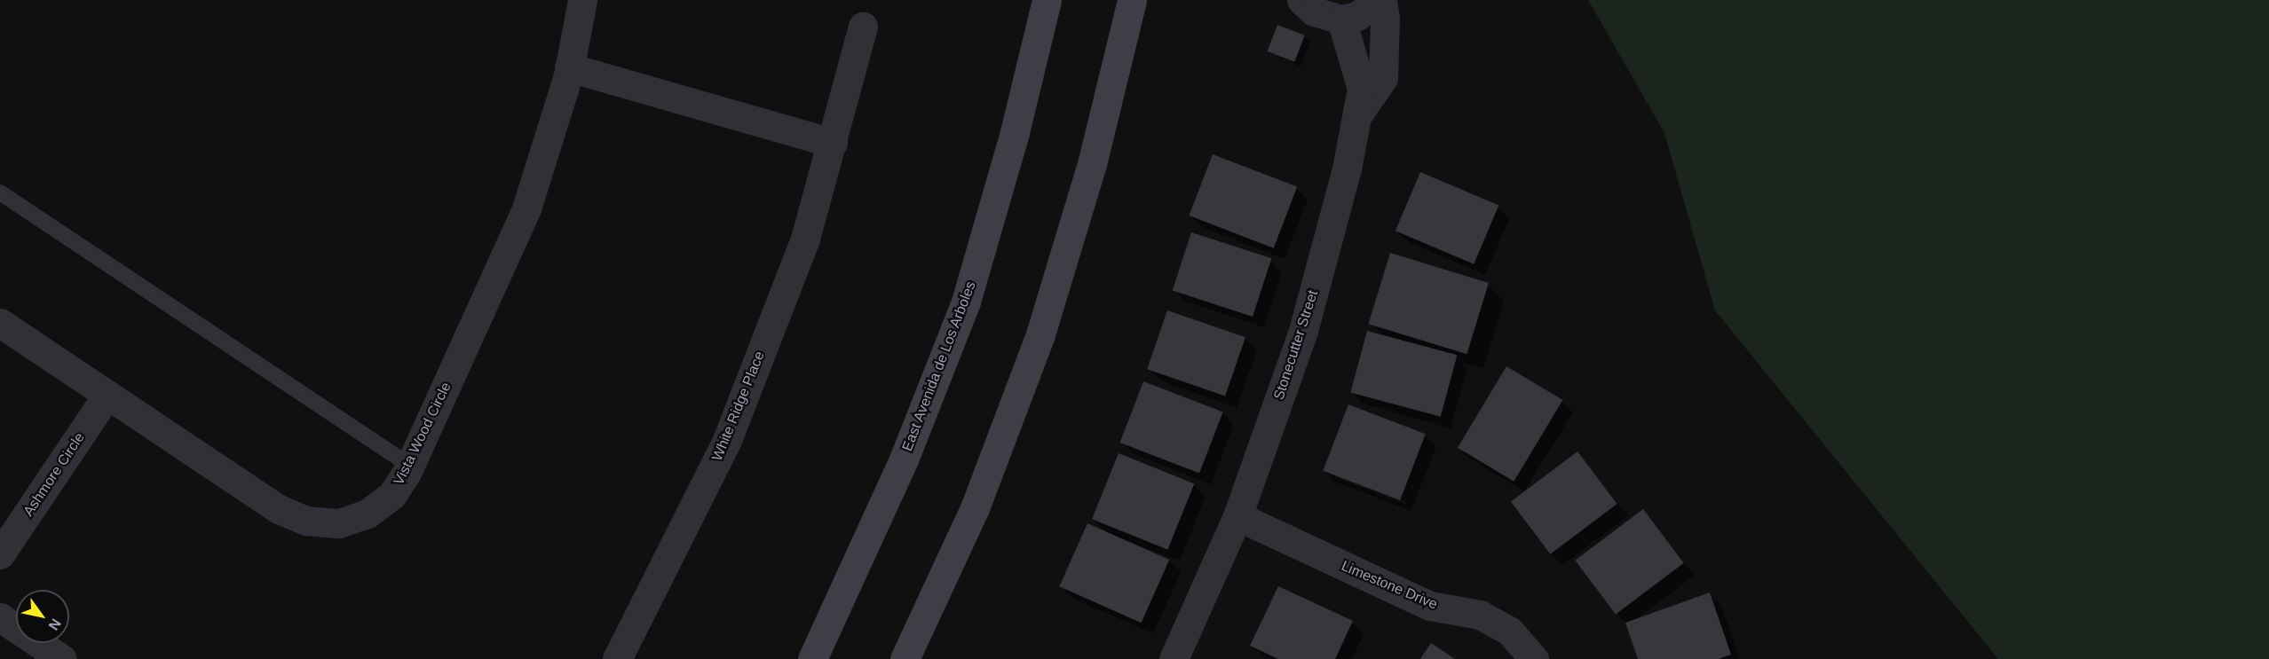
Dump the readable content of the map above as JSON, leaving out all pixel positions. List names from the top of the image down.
{
  "streets": {
    "main road": ["East Avenida de Los Arboles"],
    "street": [
      "Stonecutter Street",
      "White Ridge Place",
      "Vista Wood Circle",
      "Ashmore Circle",
      "Limestone Drive"
    ]
  },
  "crossings": [
    ["Stonecutter Street", "Limestone Drive"],
    ["Vista Wood Circle", "Ashmore Circle"]
  ],
  "north": "bottom right"
}
